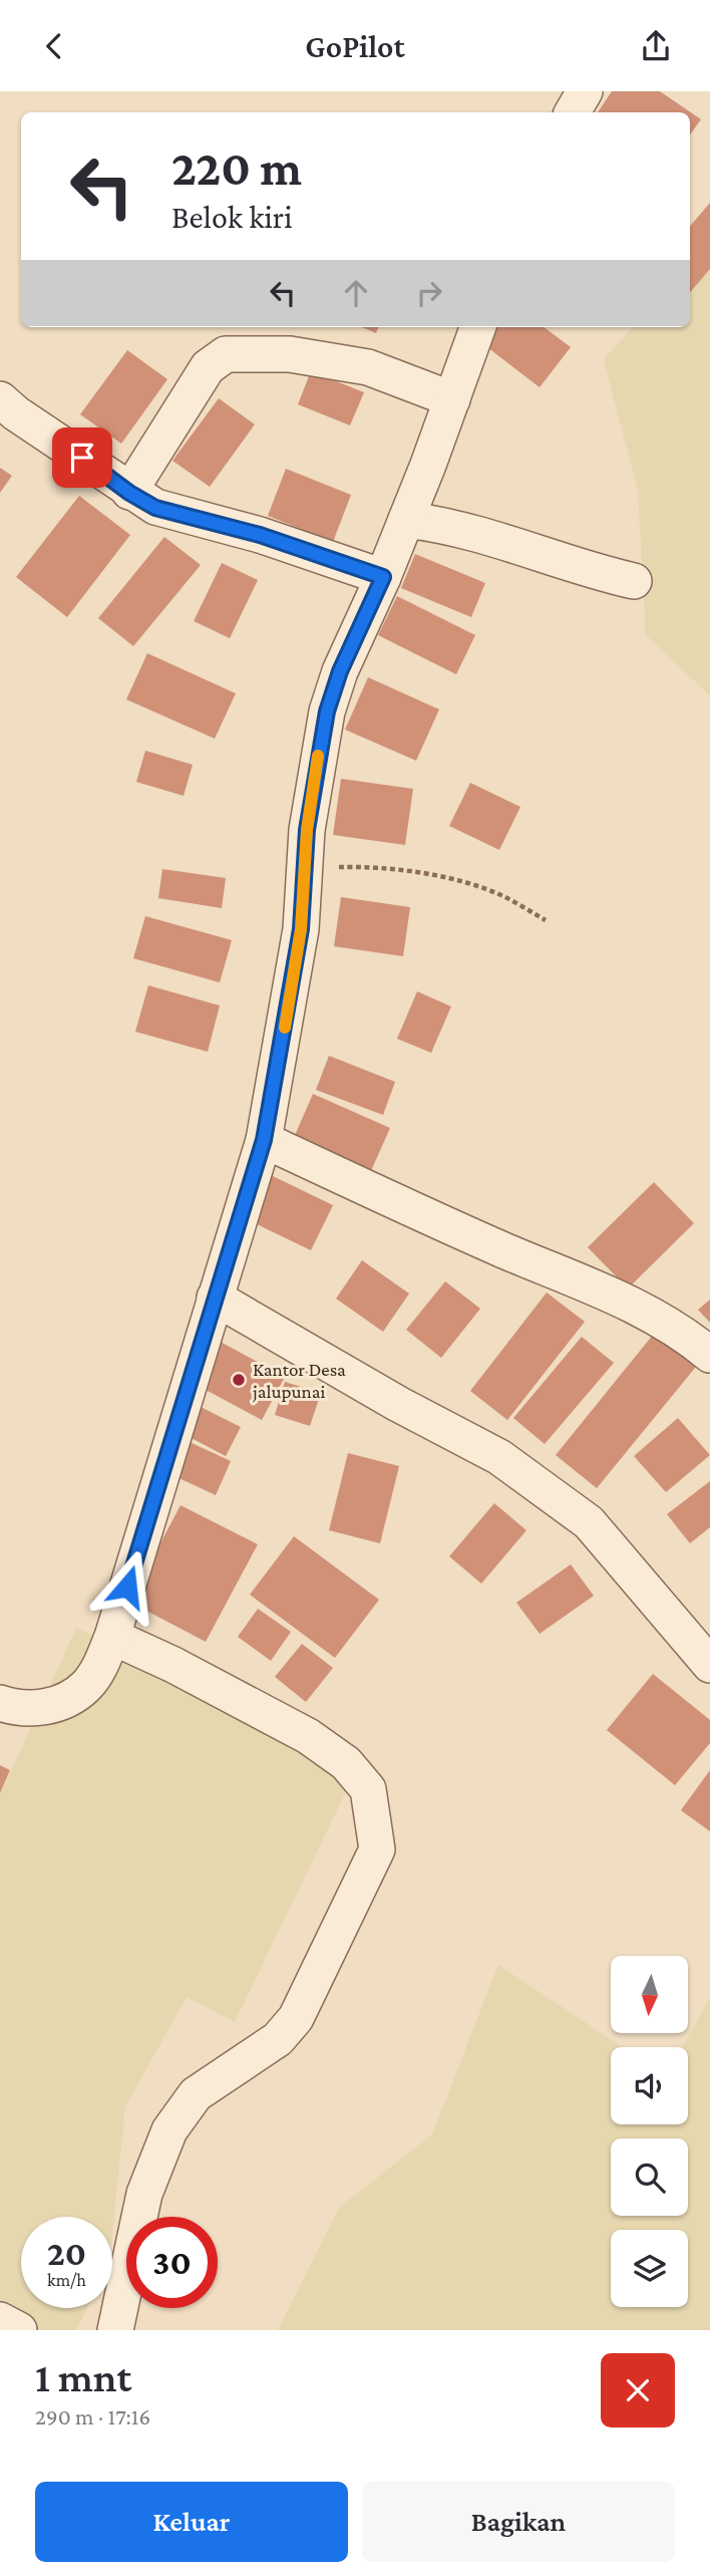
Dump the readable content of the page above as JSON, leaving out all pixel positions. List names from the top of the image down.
{
  "places": ["Kantor Desa jalupunai"],
  "north": "bottom",
  "page": {
    "header": "GoPilot",
    "turn": ["220 m", "Belok kiri"],
    "speed": "20 km/h",
    "limit": "30",
    "heading": ["1 mnt", "290 m · 17:16"],
    "buttons": ["Keluar", "Bagikan"]
  }
}
